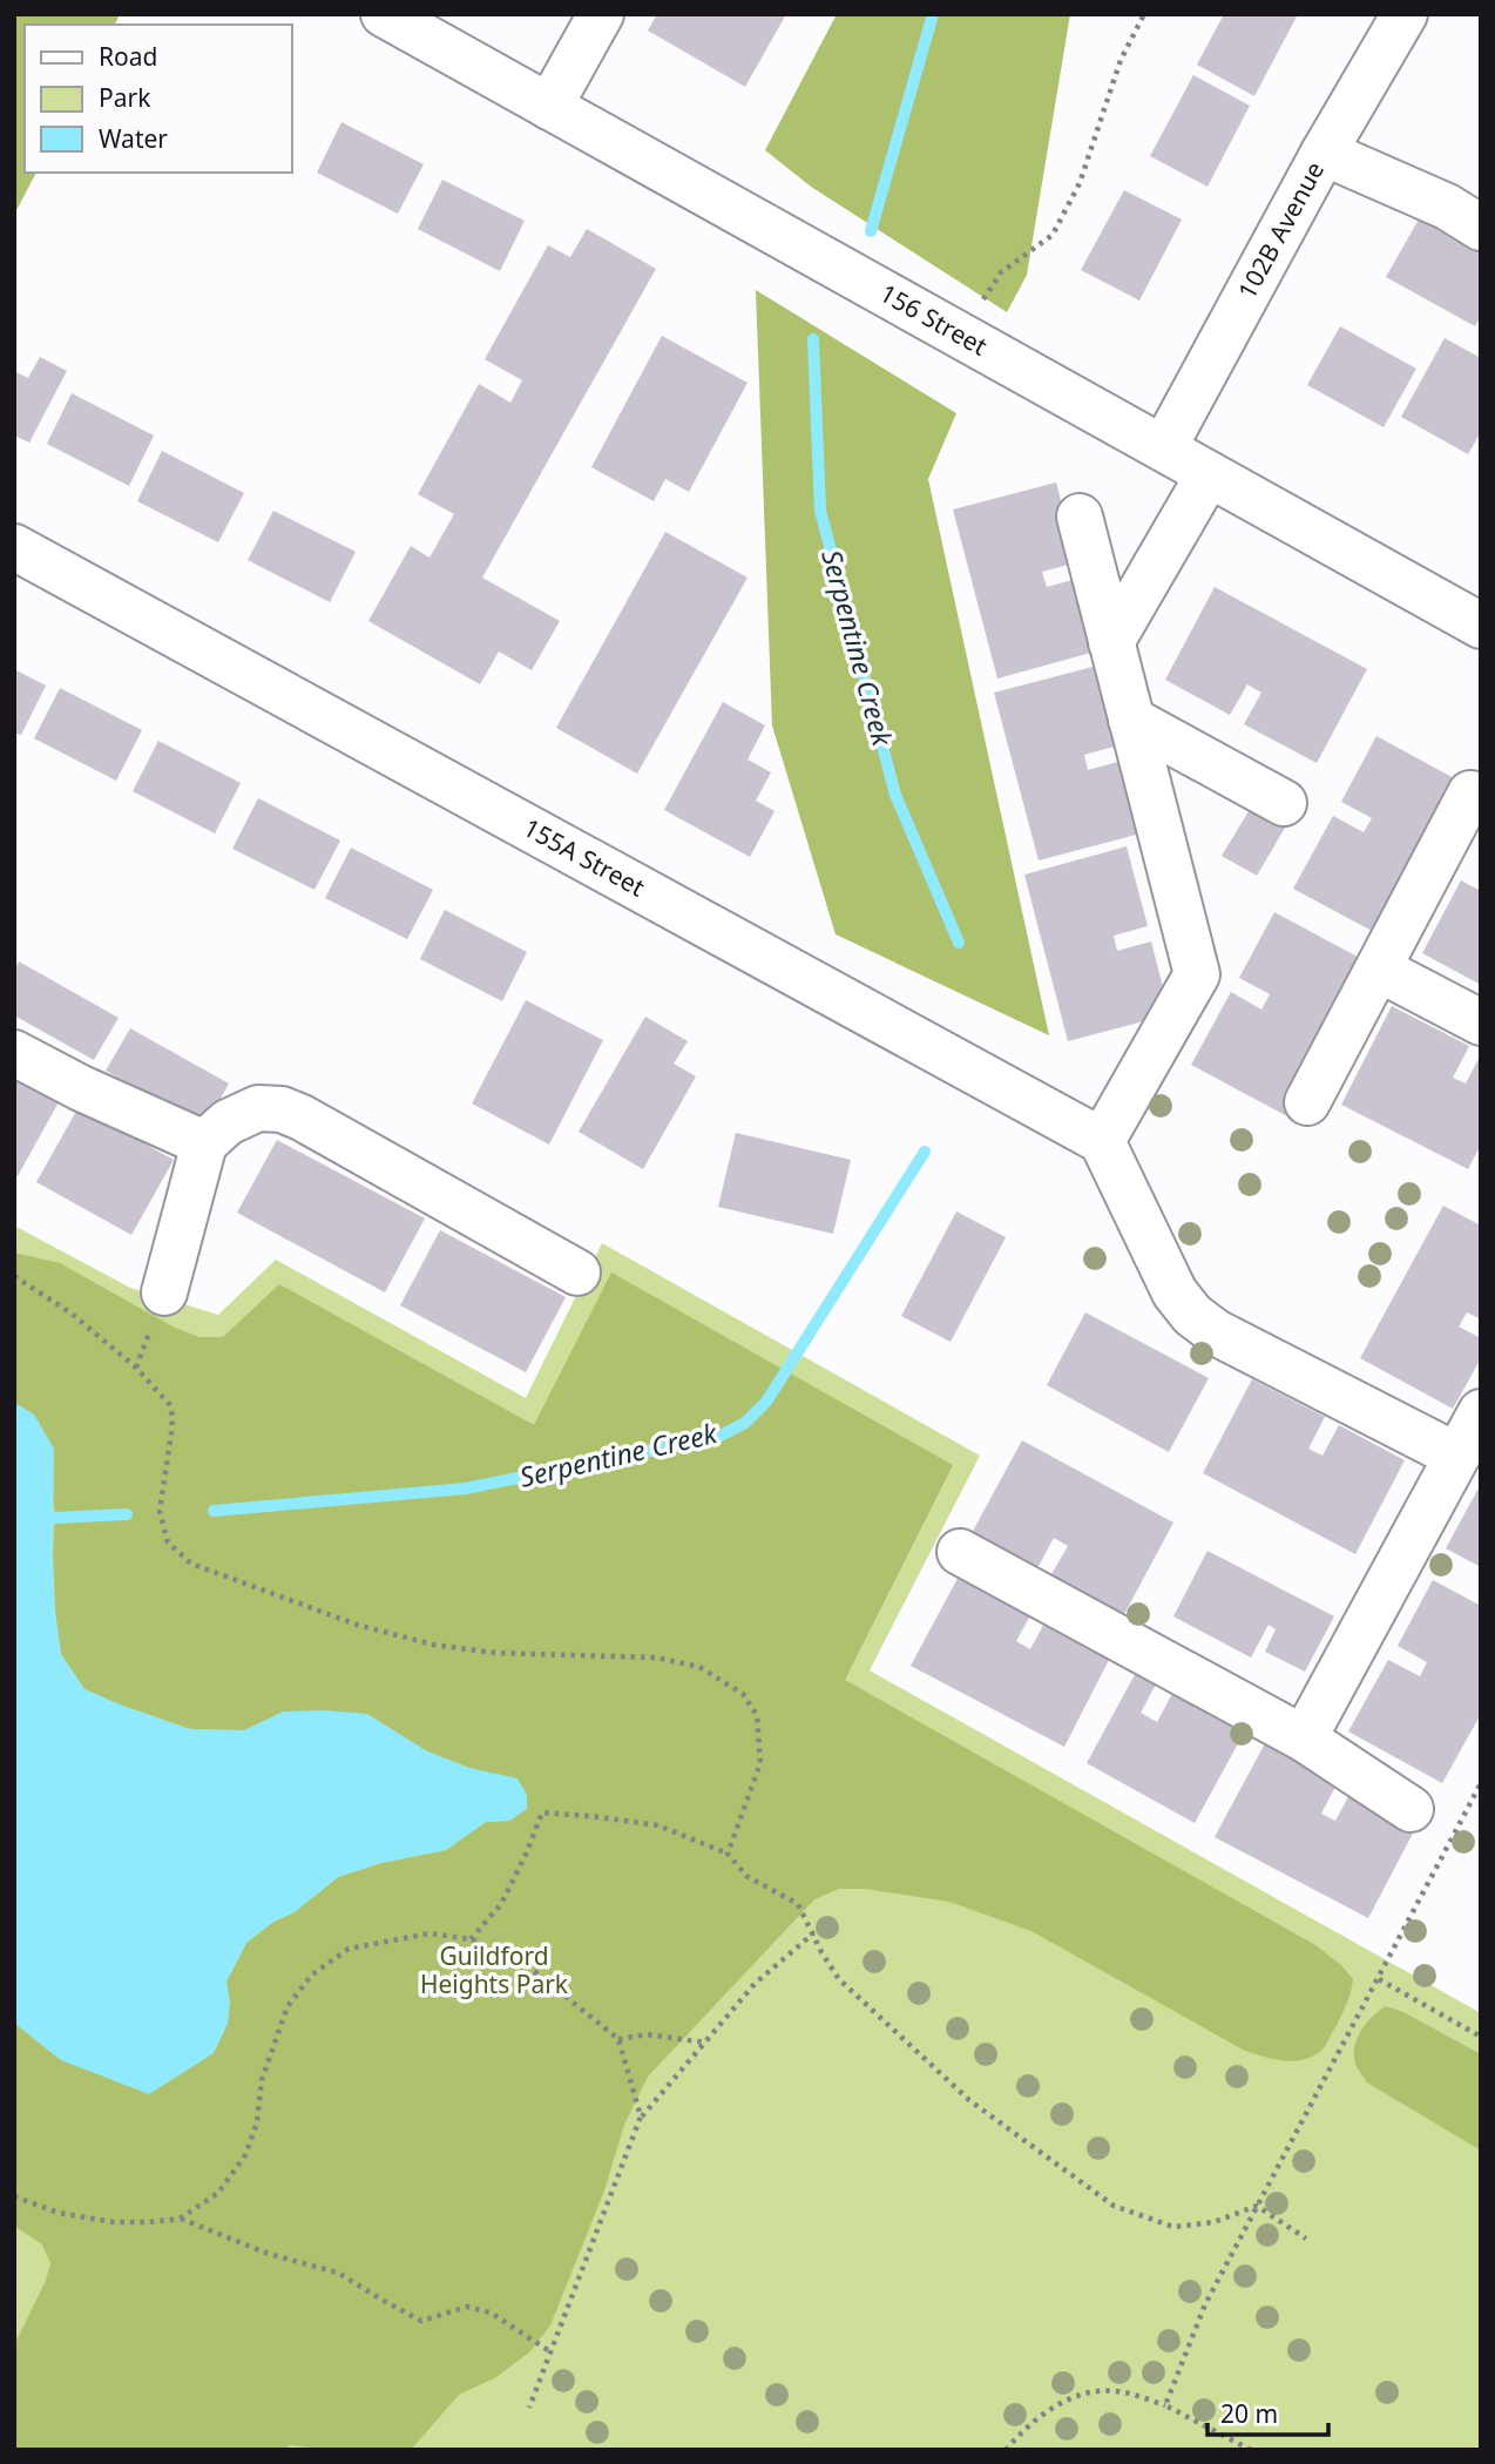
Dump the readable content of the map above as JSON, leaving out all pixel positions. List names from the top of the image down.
{
  "streets": {
    "street": ["102B Avenue", "156 Street", "155A Street"]
  },
  "crossings": [
    ["102B Avenue", "156 Street"]
  ],
  "water": ["Serpentine Creek"],
  "parks": ["Guildford Heights Park"],
  "legend": ["Road", "Park", "Water"],
  "scale_bar": "20 m"
}
